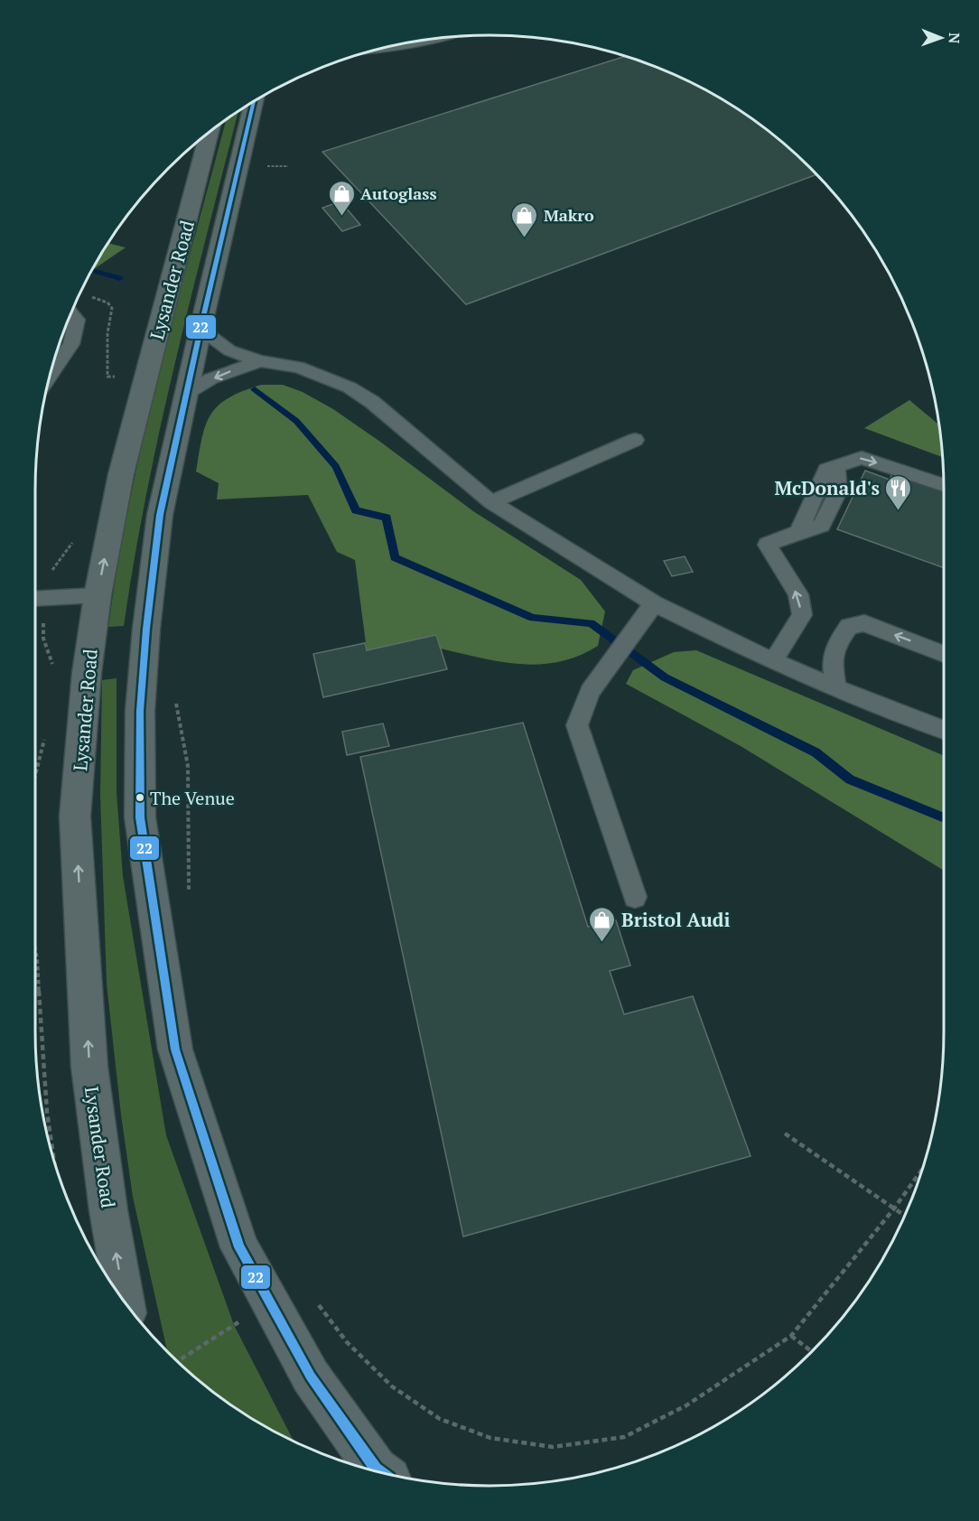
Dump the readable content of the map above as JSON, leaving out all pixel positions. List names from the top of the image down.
{
  "streets": {
    "street": ["Lysander Road"]
  },
  "places": {
    "shop": ["Autoglass", "Makro", "Bristol Audi"],
    "restaurant": ["McDonald's"],
    "other": ["The Venue"]
  },
  "lines": ["transit line 22"],
  "north": "right"
}
